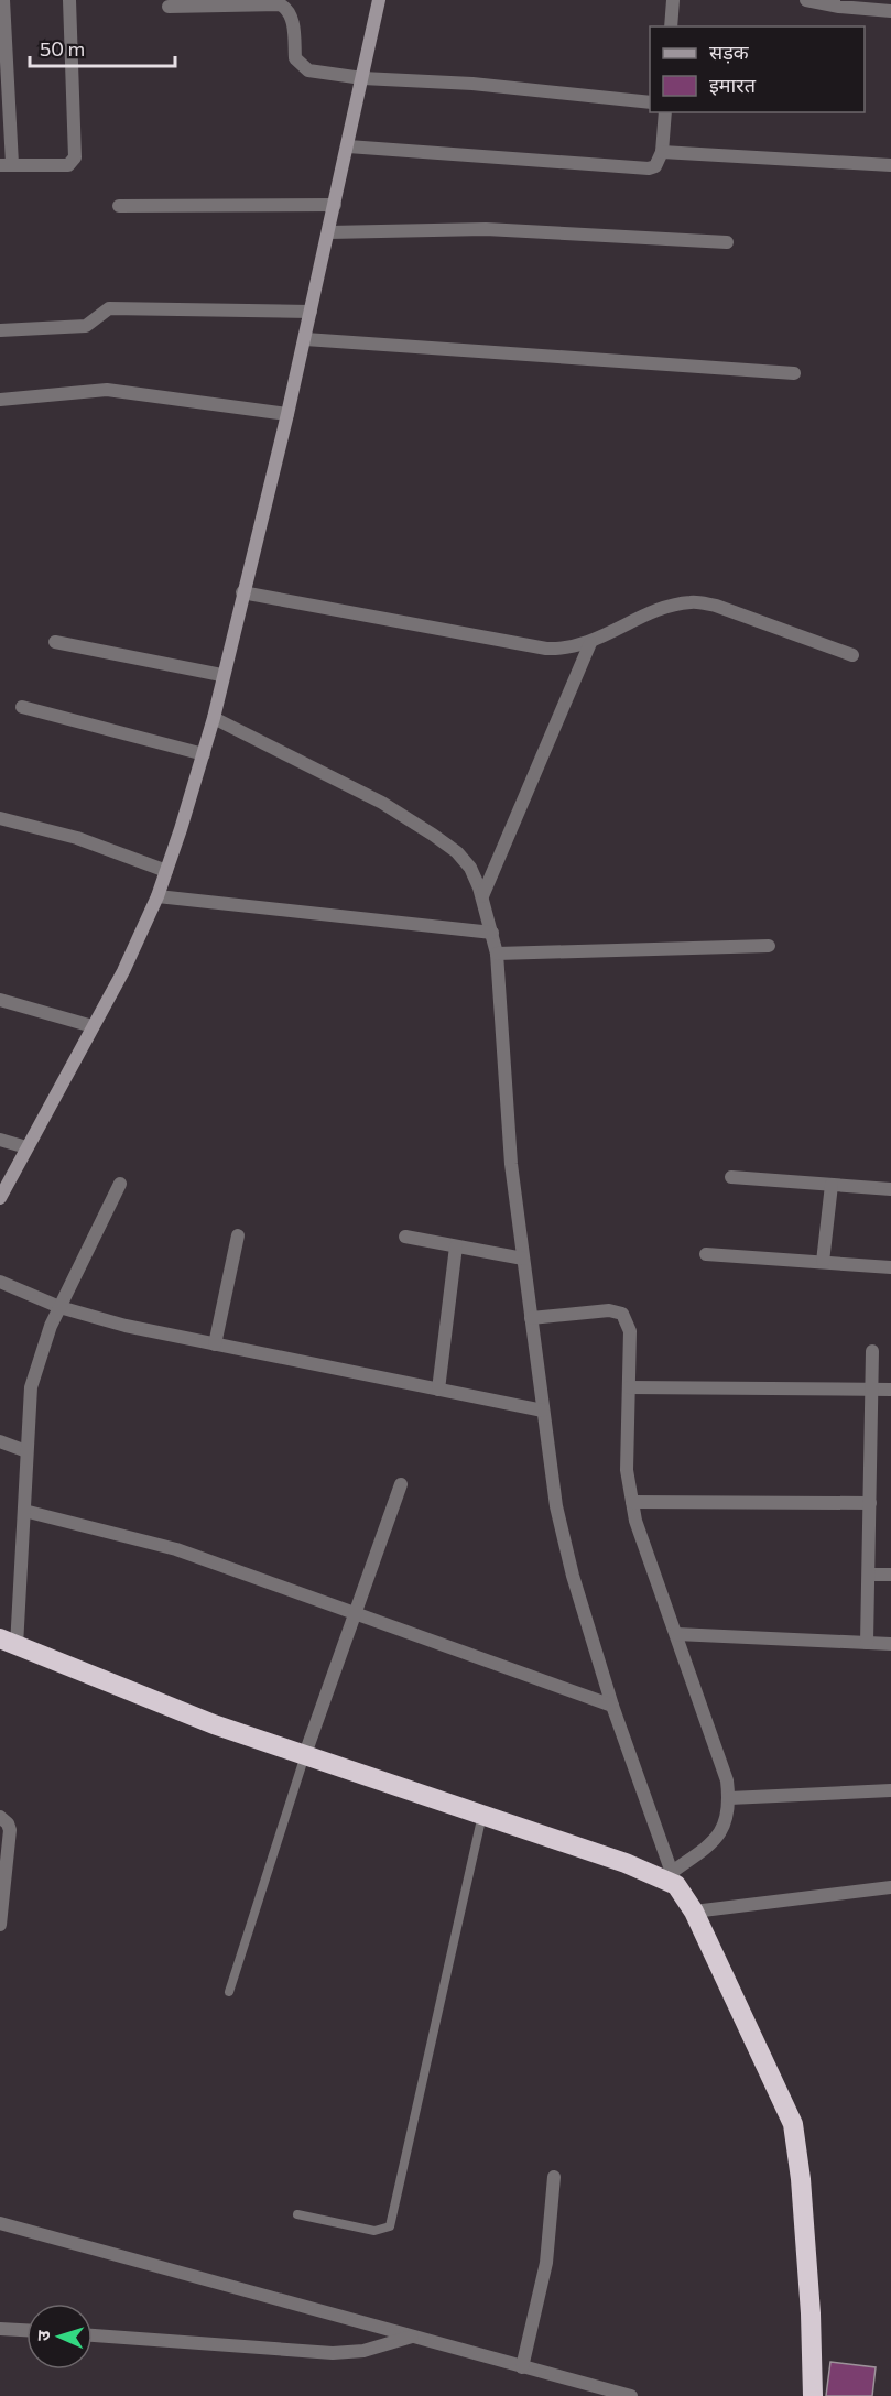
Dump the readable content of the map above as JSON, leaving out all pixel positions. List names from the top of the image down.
{
  "legend": ["सड़क", "इमारत"],
  "scale_bar": "50 m",
  "north": "left"
}
